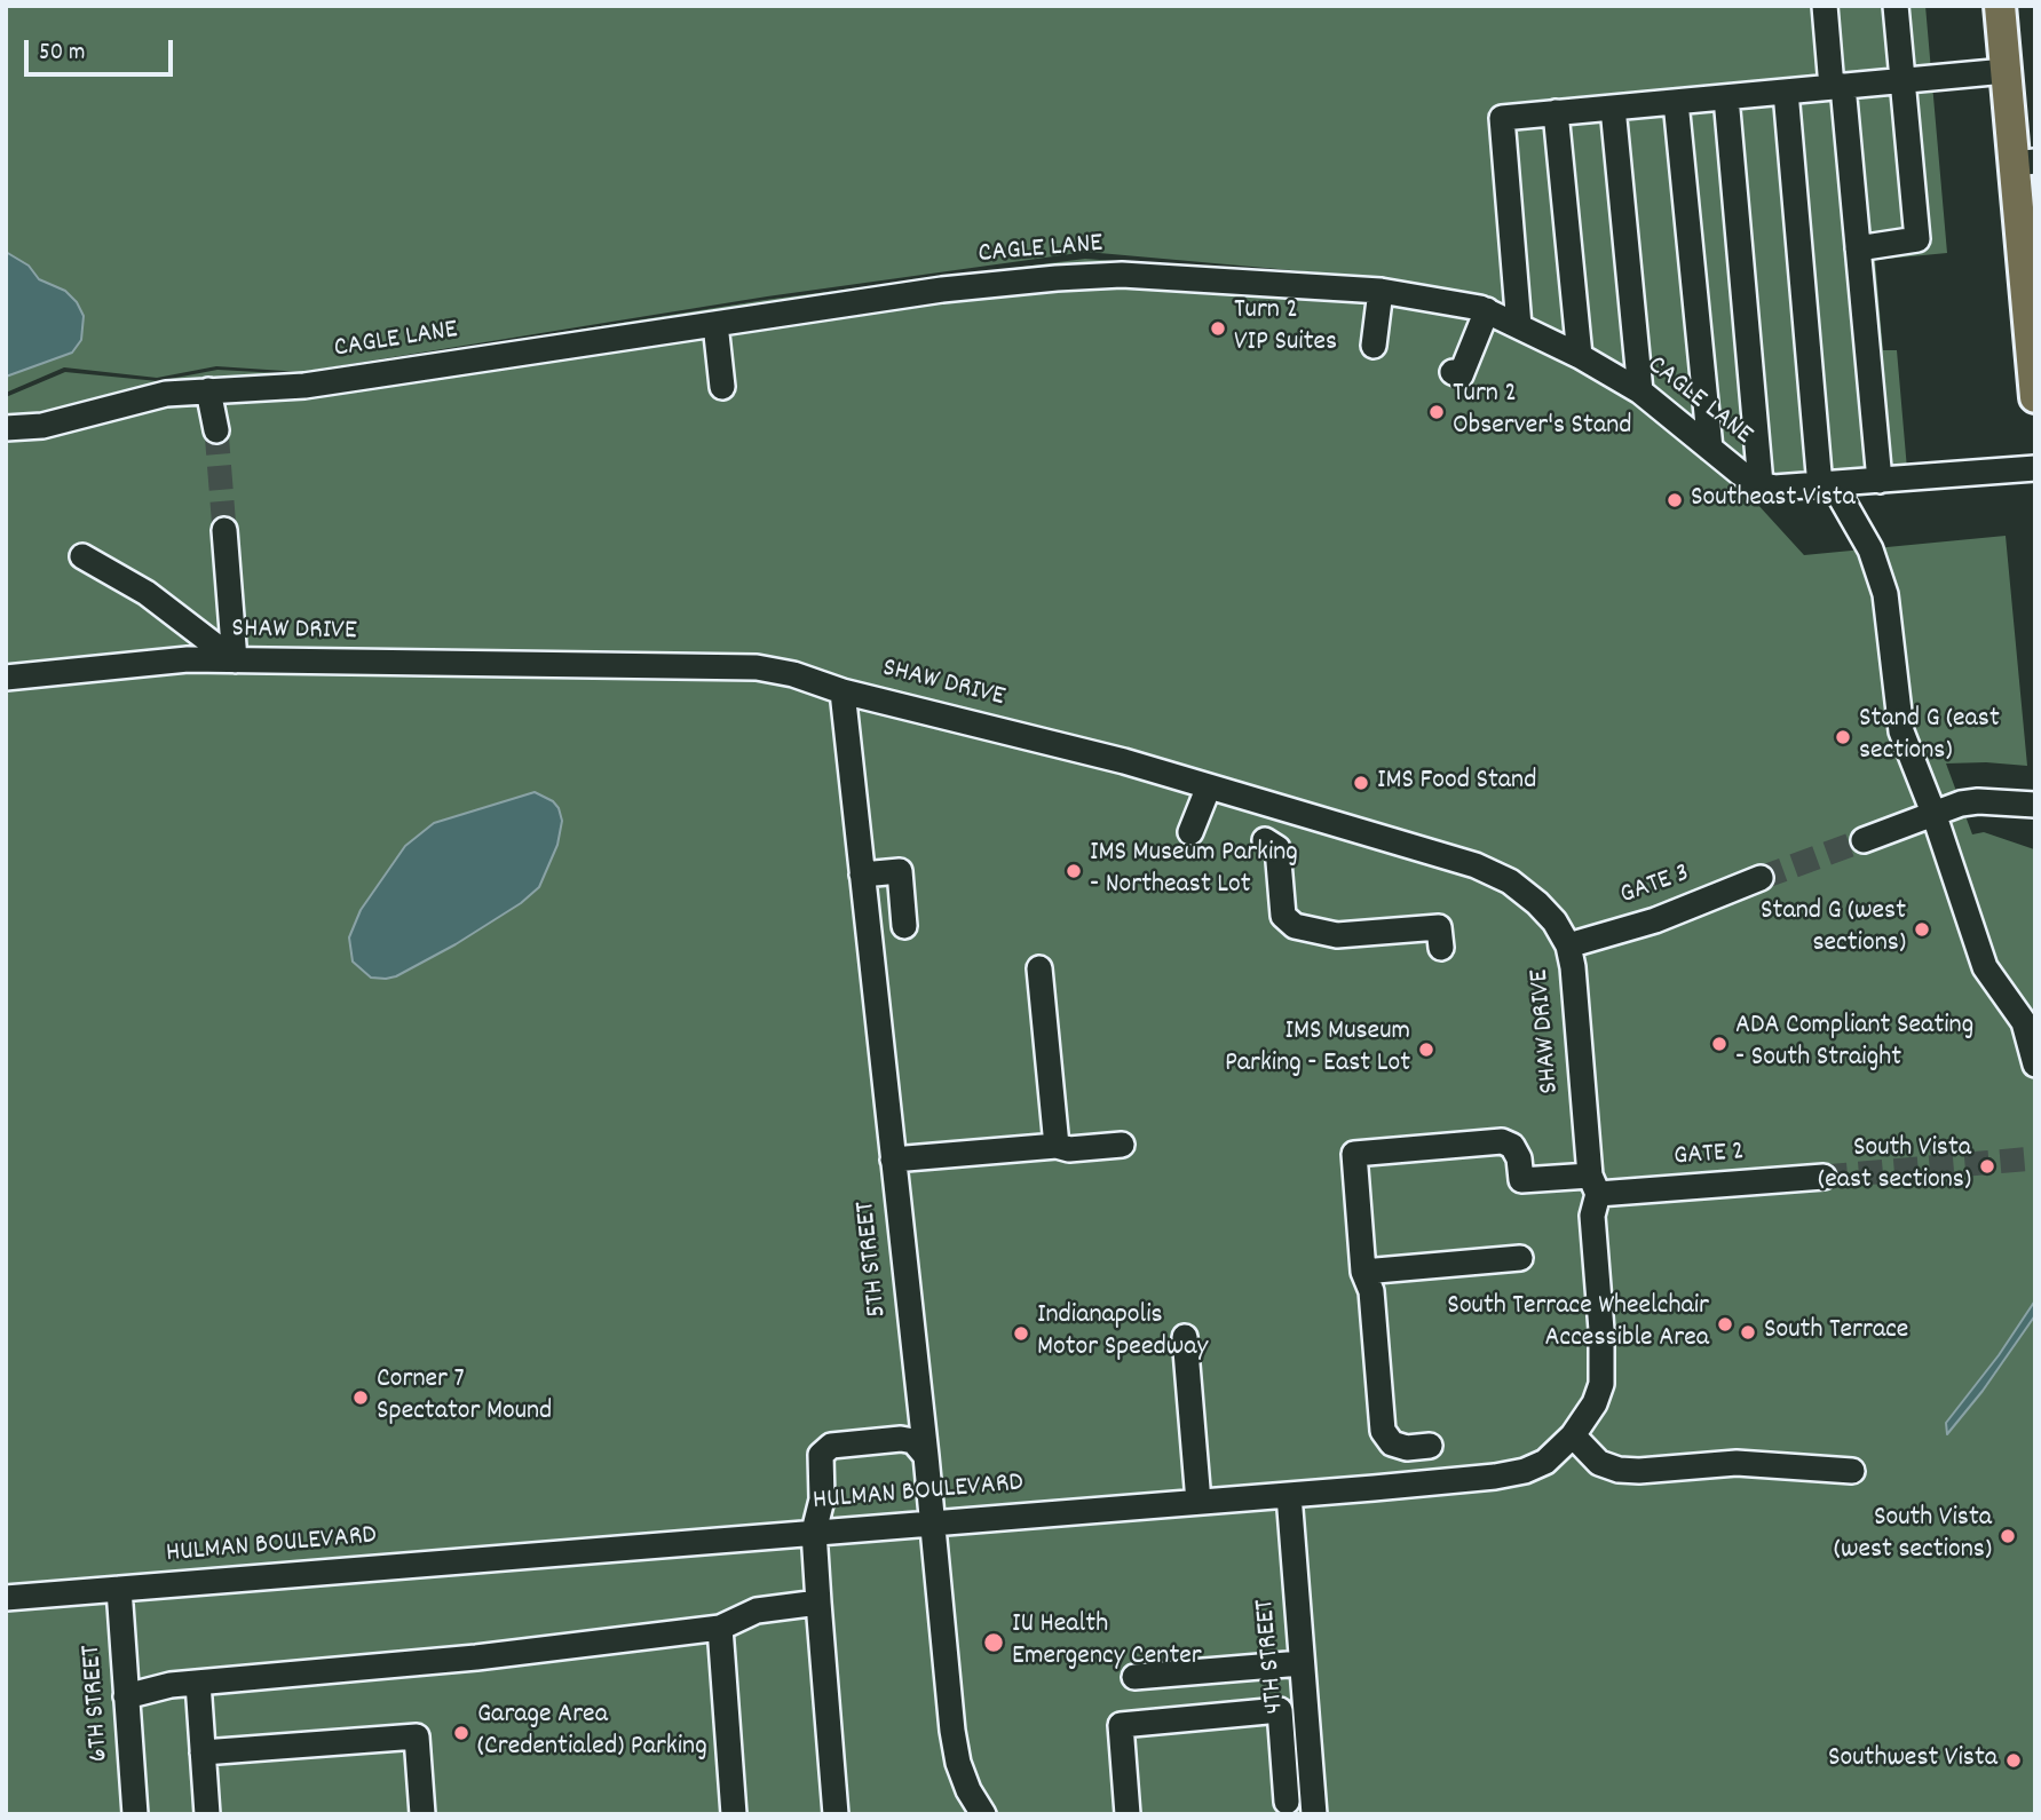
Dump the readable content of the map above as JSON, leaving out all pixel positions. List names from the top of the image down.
{
  "streets": {
    "street": [
      "CAGLE LANE",
      "SHAW DRIVE",
      "GATE 3",
      "GATE 2",
      "5TH STREET",
      "HULMAN BOULEVARD",
      "4TH STREET",
      "6TH STREET"
    ]
  },
  "crossings": [
    ["SHAW DRIVE", "GATE 3"],
    ["SHAW DRIVE", "GATE 2"],
    ["SHAW DRIVE", "5TH STREET"],
    ["SHAW DRIVE", "HULMAN BOULEVARD"],
    ["GATE 2", "HULMAN BOULEVARD"],
    ["5TH STREET", "HULMAN BOULEVARD"],
    ["HULMAN BOULEVARD", "4TH STREET"],
    ["HULMAN BOULEVARD", "6TH STREET"]
  ],
  "places": [
    "Turn 2 VIP Suites",
    "Turn 2 Observer's Stand",
    "Southeast Vista",
    "Stand G (east sections)",
    "IMS Food Stand",
    "IMS Museum Parking - Northeast Lot",
    "Stand G (west sections)",
    "ADA Compliant Seating - South Straight",
    "IMS Museum Parking - East Lot",
    "South Vista (east sections)",
    "South Terrace Wheelchair Accessible Area",
    "South Terrace",
    "Indianapolis Motor Speedway",
    "Corner 7 Spectator Mound",
    "South Vista (west sections)",
    "IU Health Emergency Center",
    "Garage Area (Credentialed) Parking",
    "Southwest Vista"
  ],
  "scale_bar": "50 m"
}
